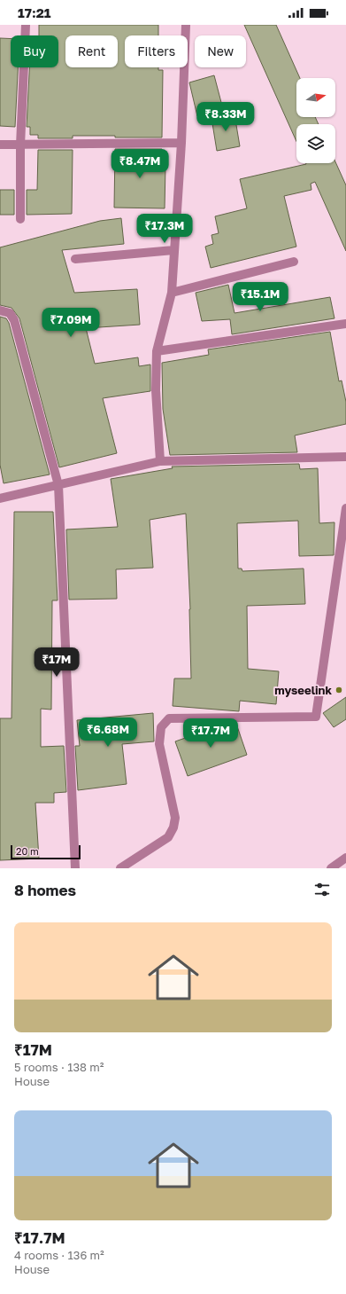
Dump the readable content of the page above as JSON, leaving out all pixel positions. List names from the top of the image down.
{
  "places": ["myseelink"],
  "scale_bar": "20 m",
  "north": "right",
  "page": {
    "status": "17:21",
    "chip": [
      "Buy",
      "Rent",
      "Filters",
      "New"
    ],
    "price": [
      "₹8.33M",
      "₹8.47M",
      "₹17.3M",
      "₹15.1M",
      "₹7.09M",
      "₹17M",
      "₹6.68M",
      "₹17.7M"
    ],
    "scale": "20 m",
    "heading": "8 homes",
    "list": [
      {
        "name": "₹17M",
        "note": "5 rooms · 138 m² · House"
      },
      {
        "name": "₹17.7M",
        "note": "4 rooms · 136 m² · House"
      }
    ]
  }
}
